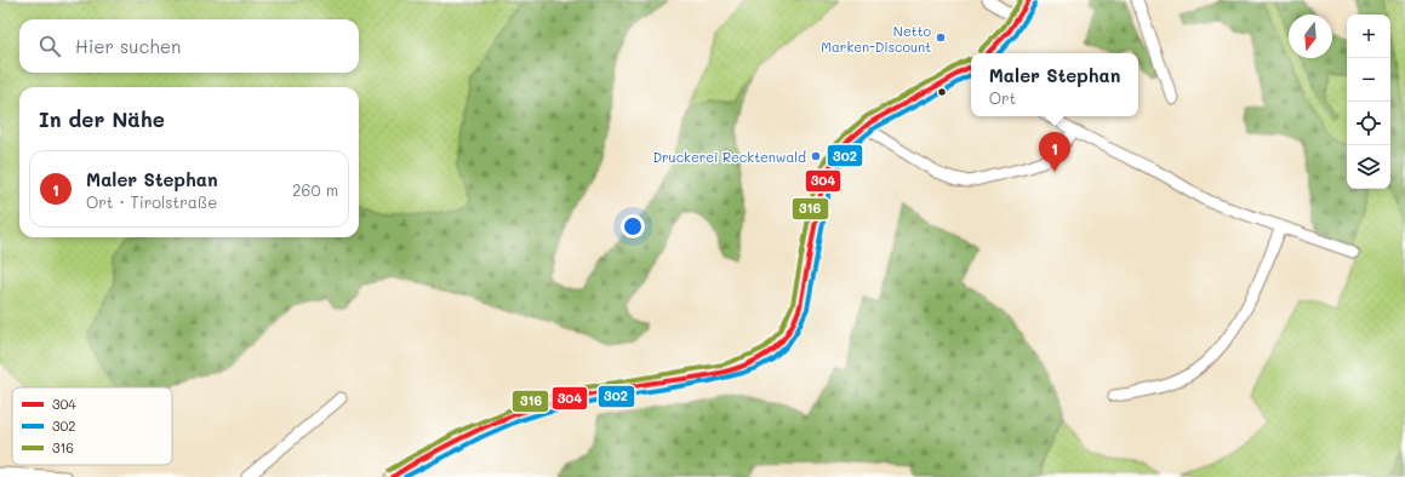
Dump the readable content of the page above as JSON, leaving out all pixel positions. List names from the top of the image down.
{
  "places": ["Netto Marken-Discount", "Druckerei Recktenwald"],
  "lines": ["transit line 304", "transit line 316", "transit line 302"],
  "legend": ["304", "302", "316"],
  "north": "bottom",
  "page": {
    "map_buttons": ["+", "−"],
    "search": "Hier suchen",
    "popup": ["Maler Stephan", "Ort"],
    "heading": "In der Nähe",
    "pins": "1",
    "list": [
      {
        "mark": "1",
        "name": "Maler Stephan",
        "note": "Ort · Tirolstraße",
        "value": "260 m"
      }
    ]
  }
}
